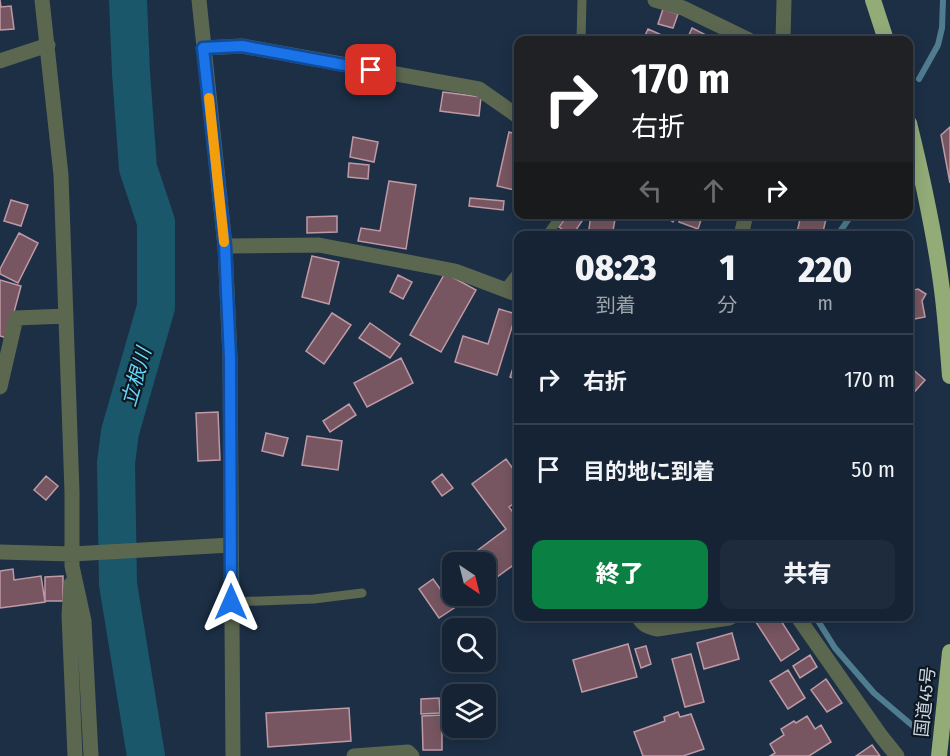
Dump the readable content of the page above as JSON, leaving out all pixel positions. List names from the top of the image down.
{
  "streets": {
    "highway": ["国道45号"]
  },
  "water": ["立根川"],
  "north": "bottom right",
  "page": {
    "turn": ["170 m", "右折"],
    "eta": [
      "08:23",
      "到着",
      "1",
      "分",
      "220",
      "m"
    ],
    "list": [
      {
        "name": "右折",
        "value": "170 m"
      },
      {
        "name": "目的地に到着",
        "value": "50 m"
      }
    ],
    "buttons": ["終了", "共有"]
  }
}
